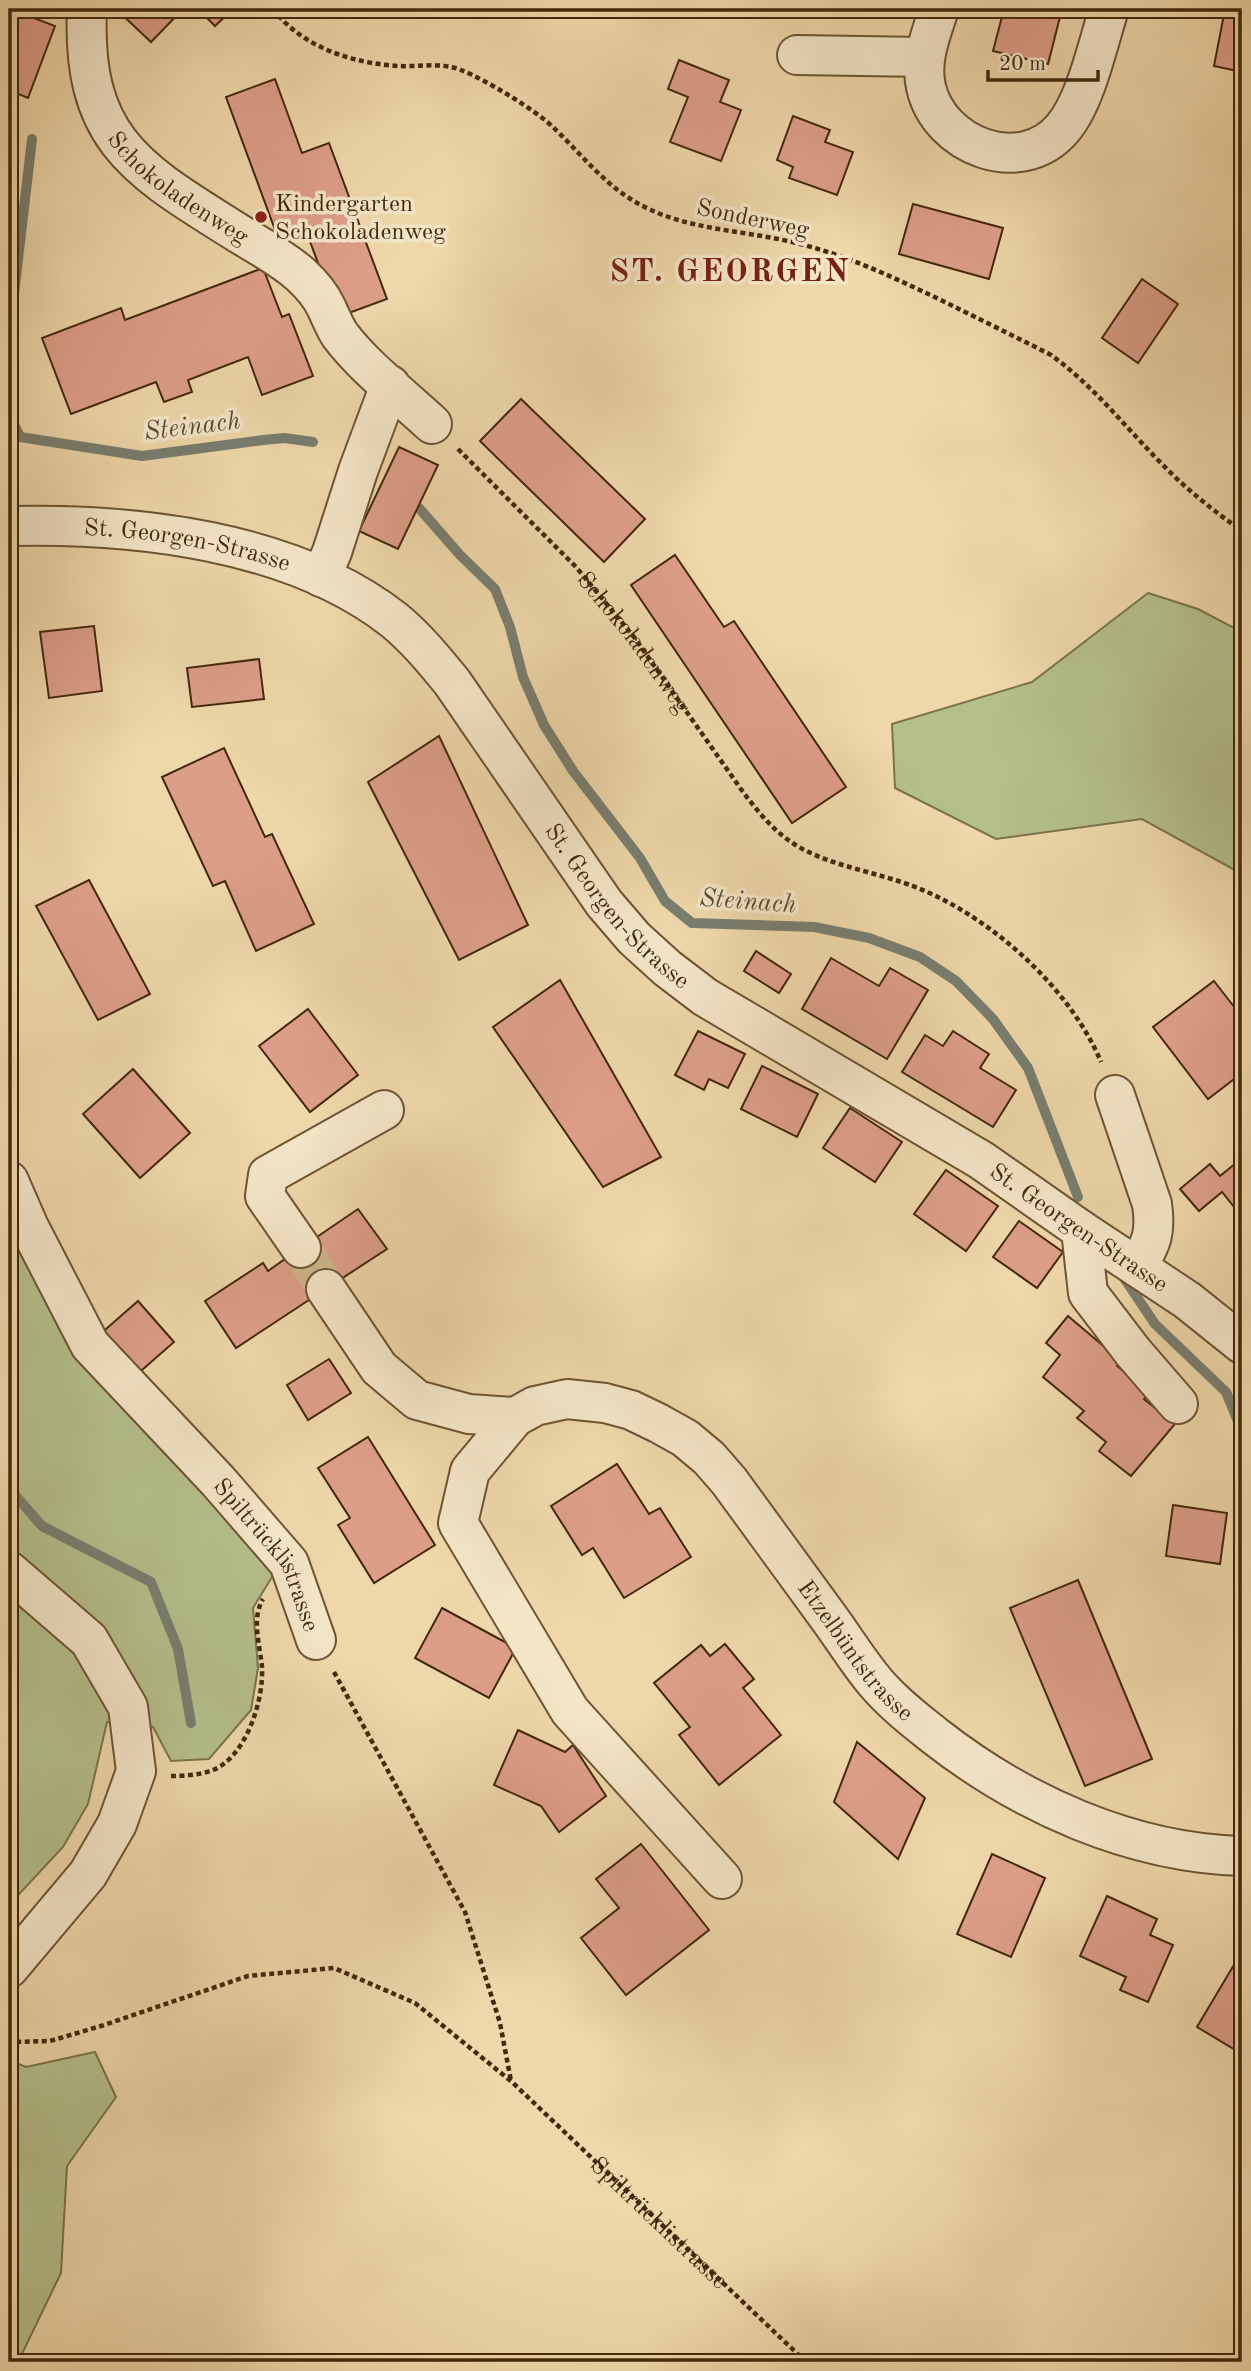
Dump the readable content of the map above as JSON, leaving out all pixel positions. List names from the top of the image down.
{
  "streets": {
    "street": [
      "Schokoladenweg",
      "St. Georgen-Strasse",
      "Spiltrücklistrasse",
      "Etzelbüntstrasse"
    ],
    "path": ["Sonderweg"]
  },
  "districts": ["ST. GEORGEN"],
  "water": ["Steinach"],
  "places": ["Kindergarten Schokoladenweg"],
  "scale_bar": "20 m"
}
